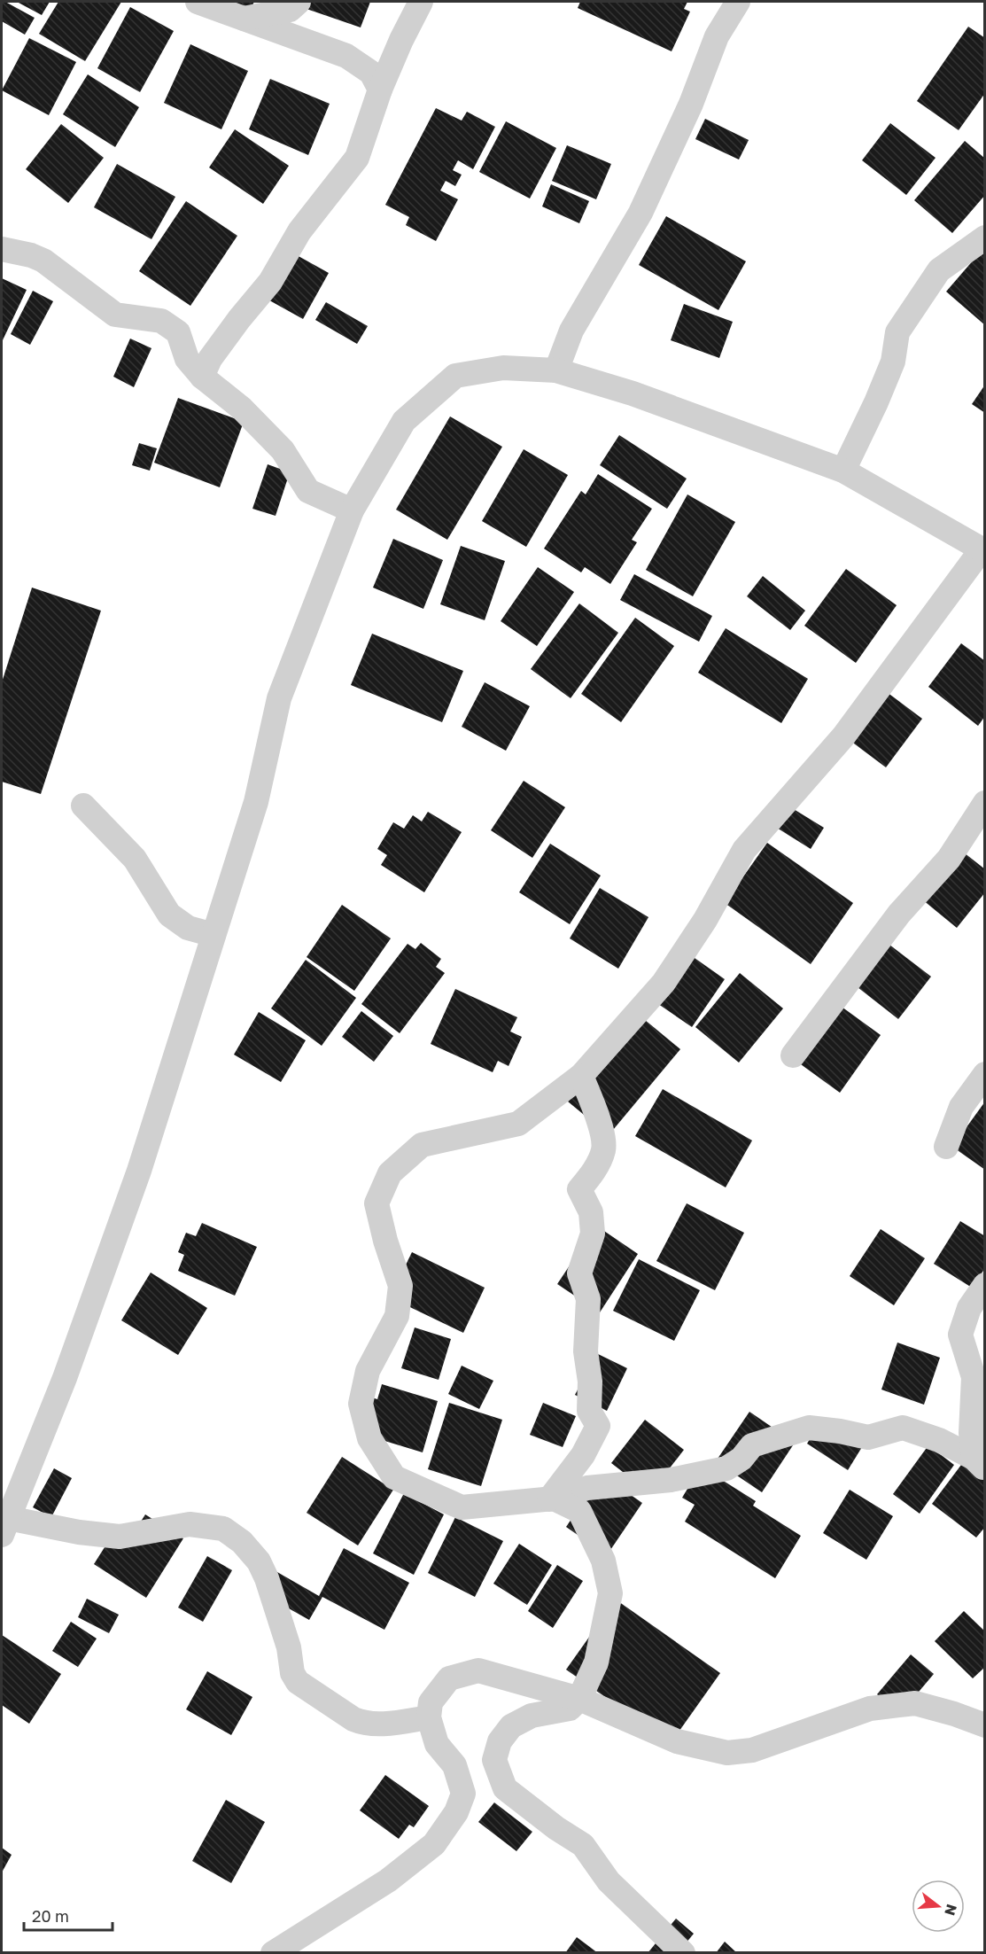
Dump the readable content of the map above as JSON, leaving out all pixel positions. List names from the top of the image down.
{
  "scale_bar": "20 m",
  "north": "right"
}
